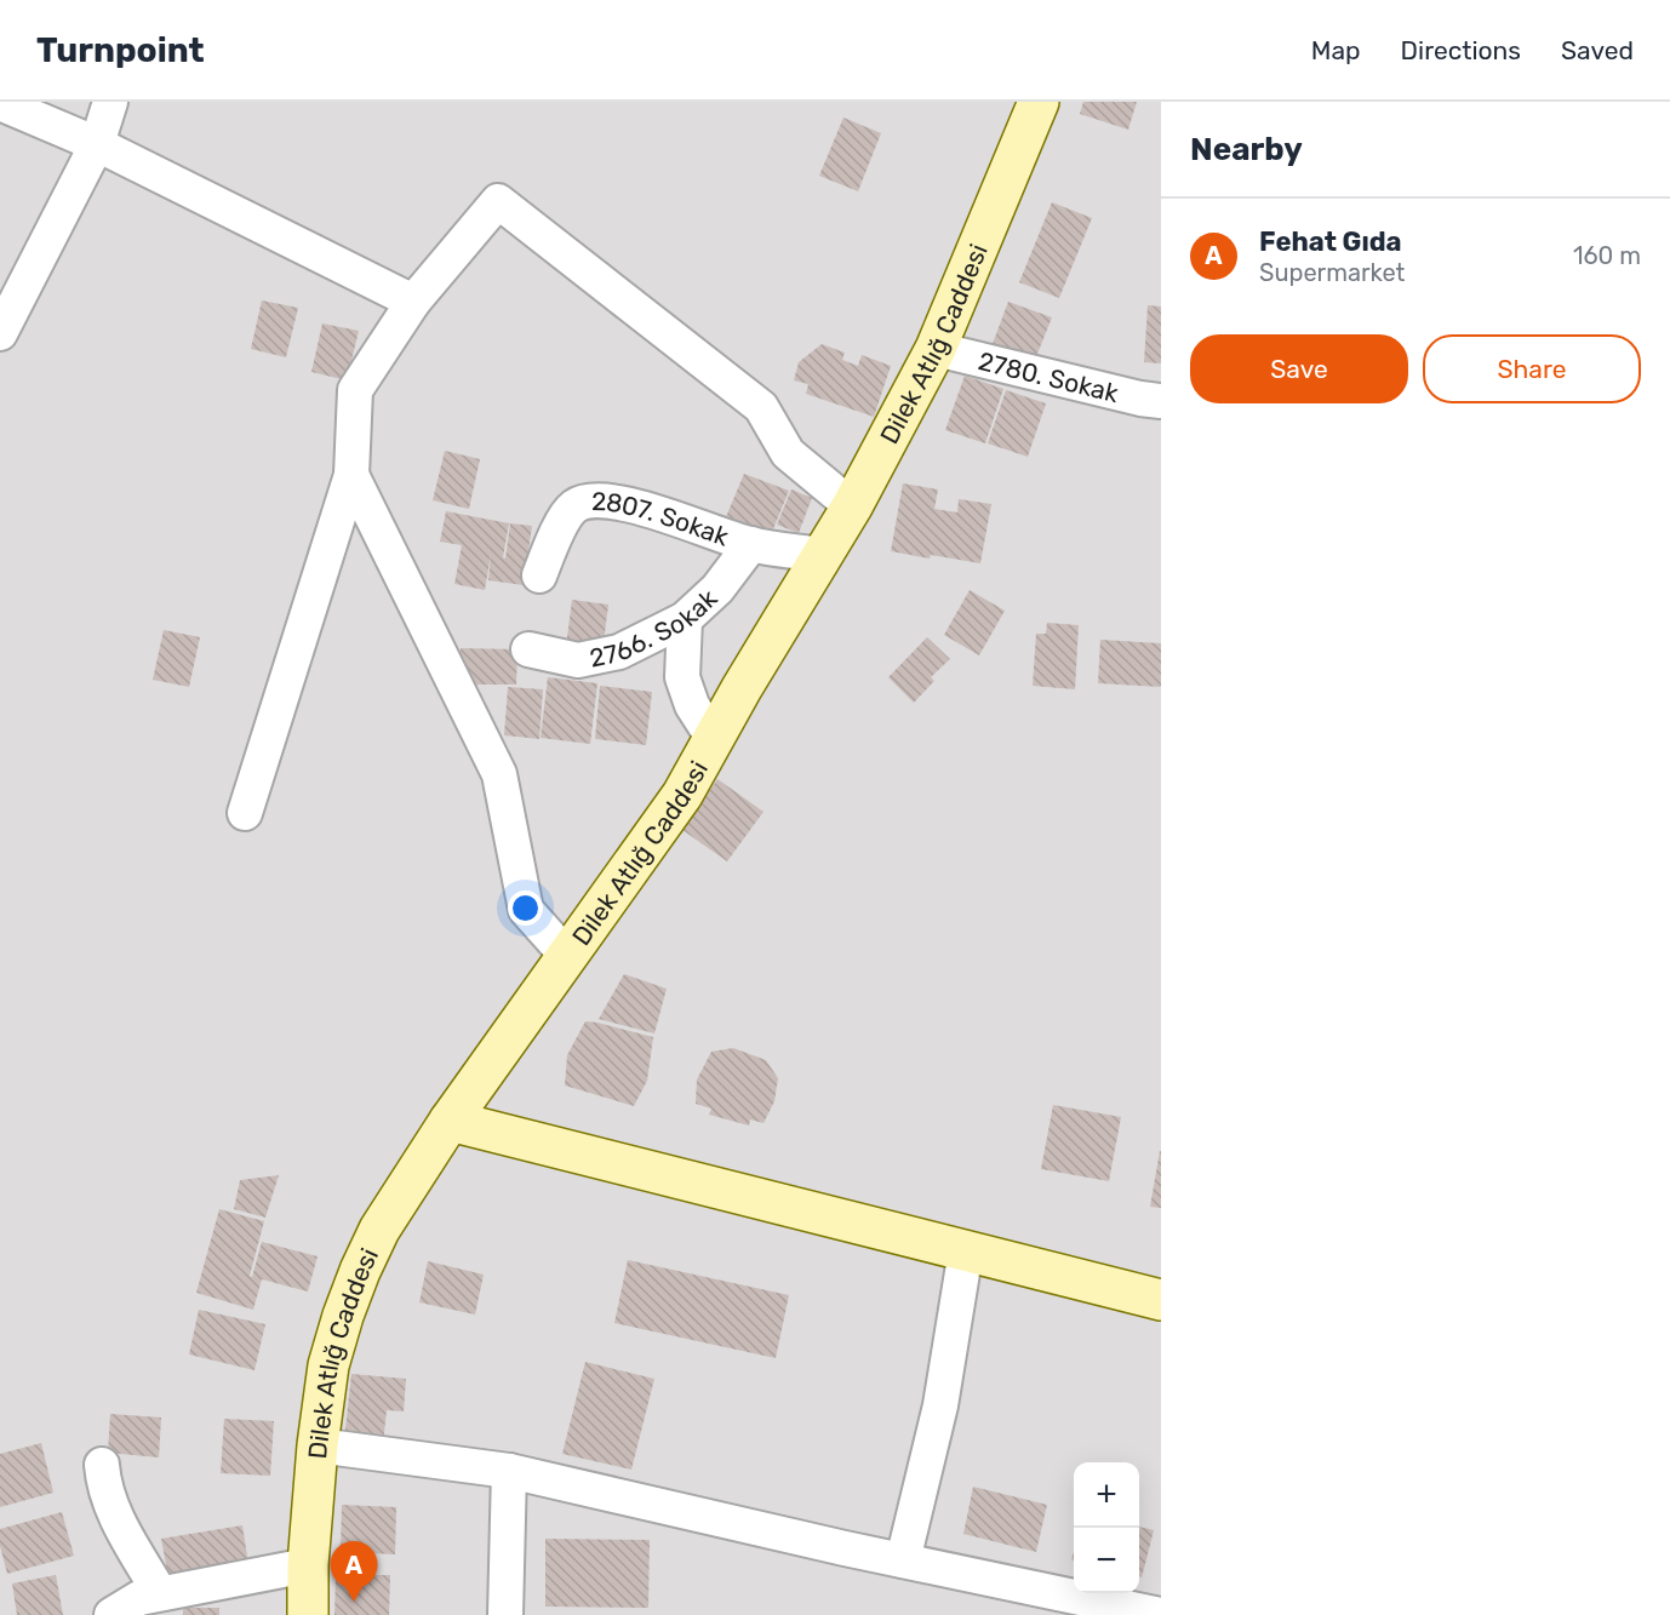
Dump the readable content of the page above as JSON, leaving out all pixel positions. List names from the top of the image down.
{
  "streets": {
    "main road": ["Dilek Atlığ Caddesi"],
    "street": ["2780. Sokak", "2807. Sokak", "2766. Sokak"]
  },
  "crossings": [
    ["Dilek Atlığ Caddesi", "2780. Sokak"],
    ["Dilek Atlığ Caddesi", "2807. Sokak"],
    ["2807. Sokak", "2766. Sokak"]
  ],
  "page": {
    "header": "Turnpoint",
    "nav": ["Map", "Directions", "Saved"],
    "heading": "Nearby",
    "list": [
      {
        "mark": "A",
        "name": "Fehat Gıda",
        "note": "Supermarket",
        "value": "160 m"
      }
    ],
    "buttons": ["Save", "Share"],
    "map_buttons": ["+", "−"],
    "pins": "A"
  }
}
